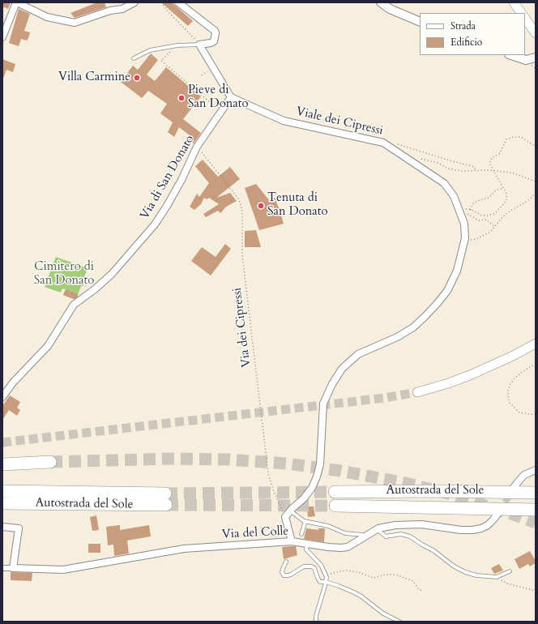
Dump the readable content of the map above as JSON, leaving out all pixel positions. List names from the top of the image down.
{
  "streets": {
    "highway": ["Autostrada del Sole"],
    "street": ["Viale dei Cipressi", "Via di San Donato", "Via del Colle"],
    "path": ["Via dei Cipressi"]
  },
  "crossings": [
    ["Viale dei Cipressi", "Via di San Donato"],
    ["Viale dei Cipressi", "Via dei Cipressi"],
    ["Via di San Donato", "Via dei Cipressi"]
  ],
  "parks": ["Cimitero di San Donato"],
  "places": ["Villa Carmine", "Pieve di San Donato", "Tenuta di San Donato"],
  "legend": ["Strada", "Edificio"]
}
